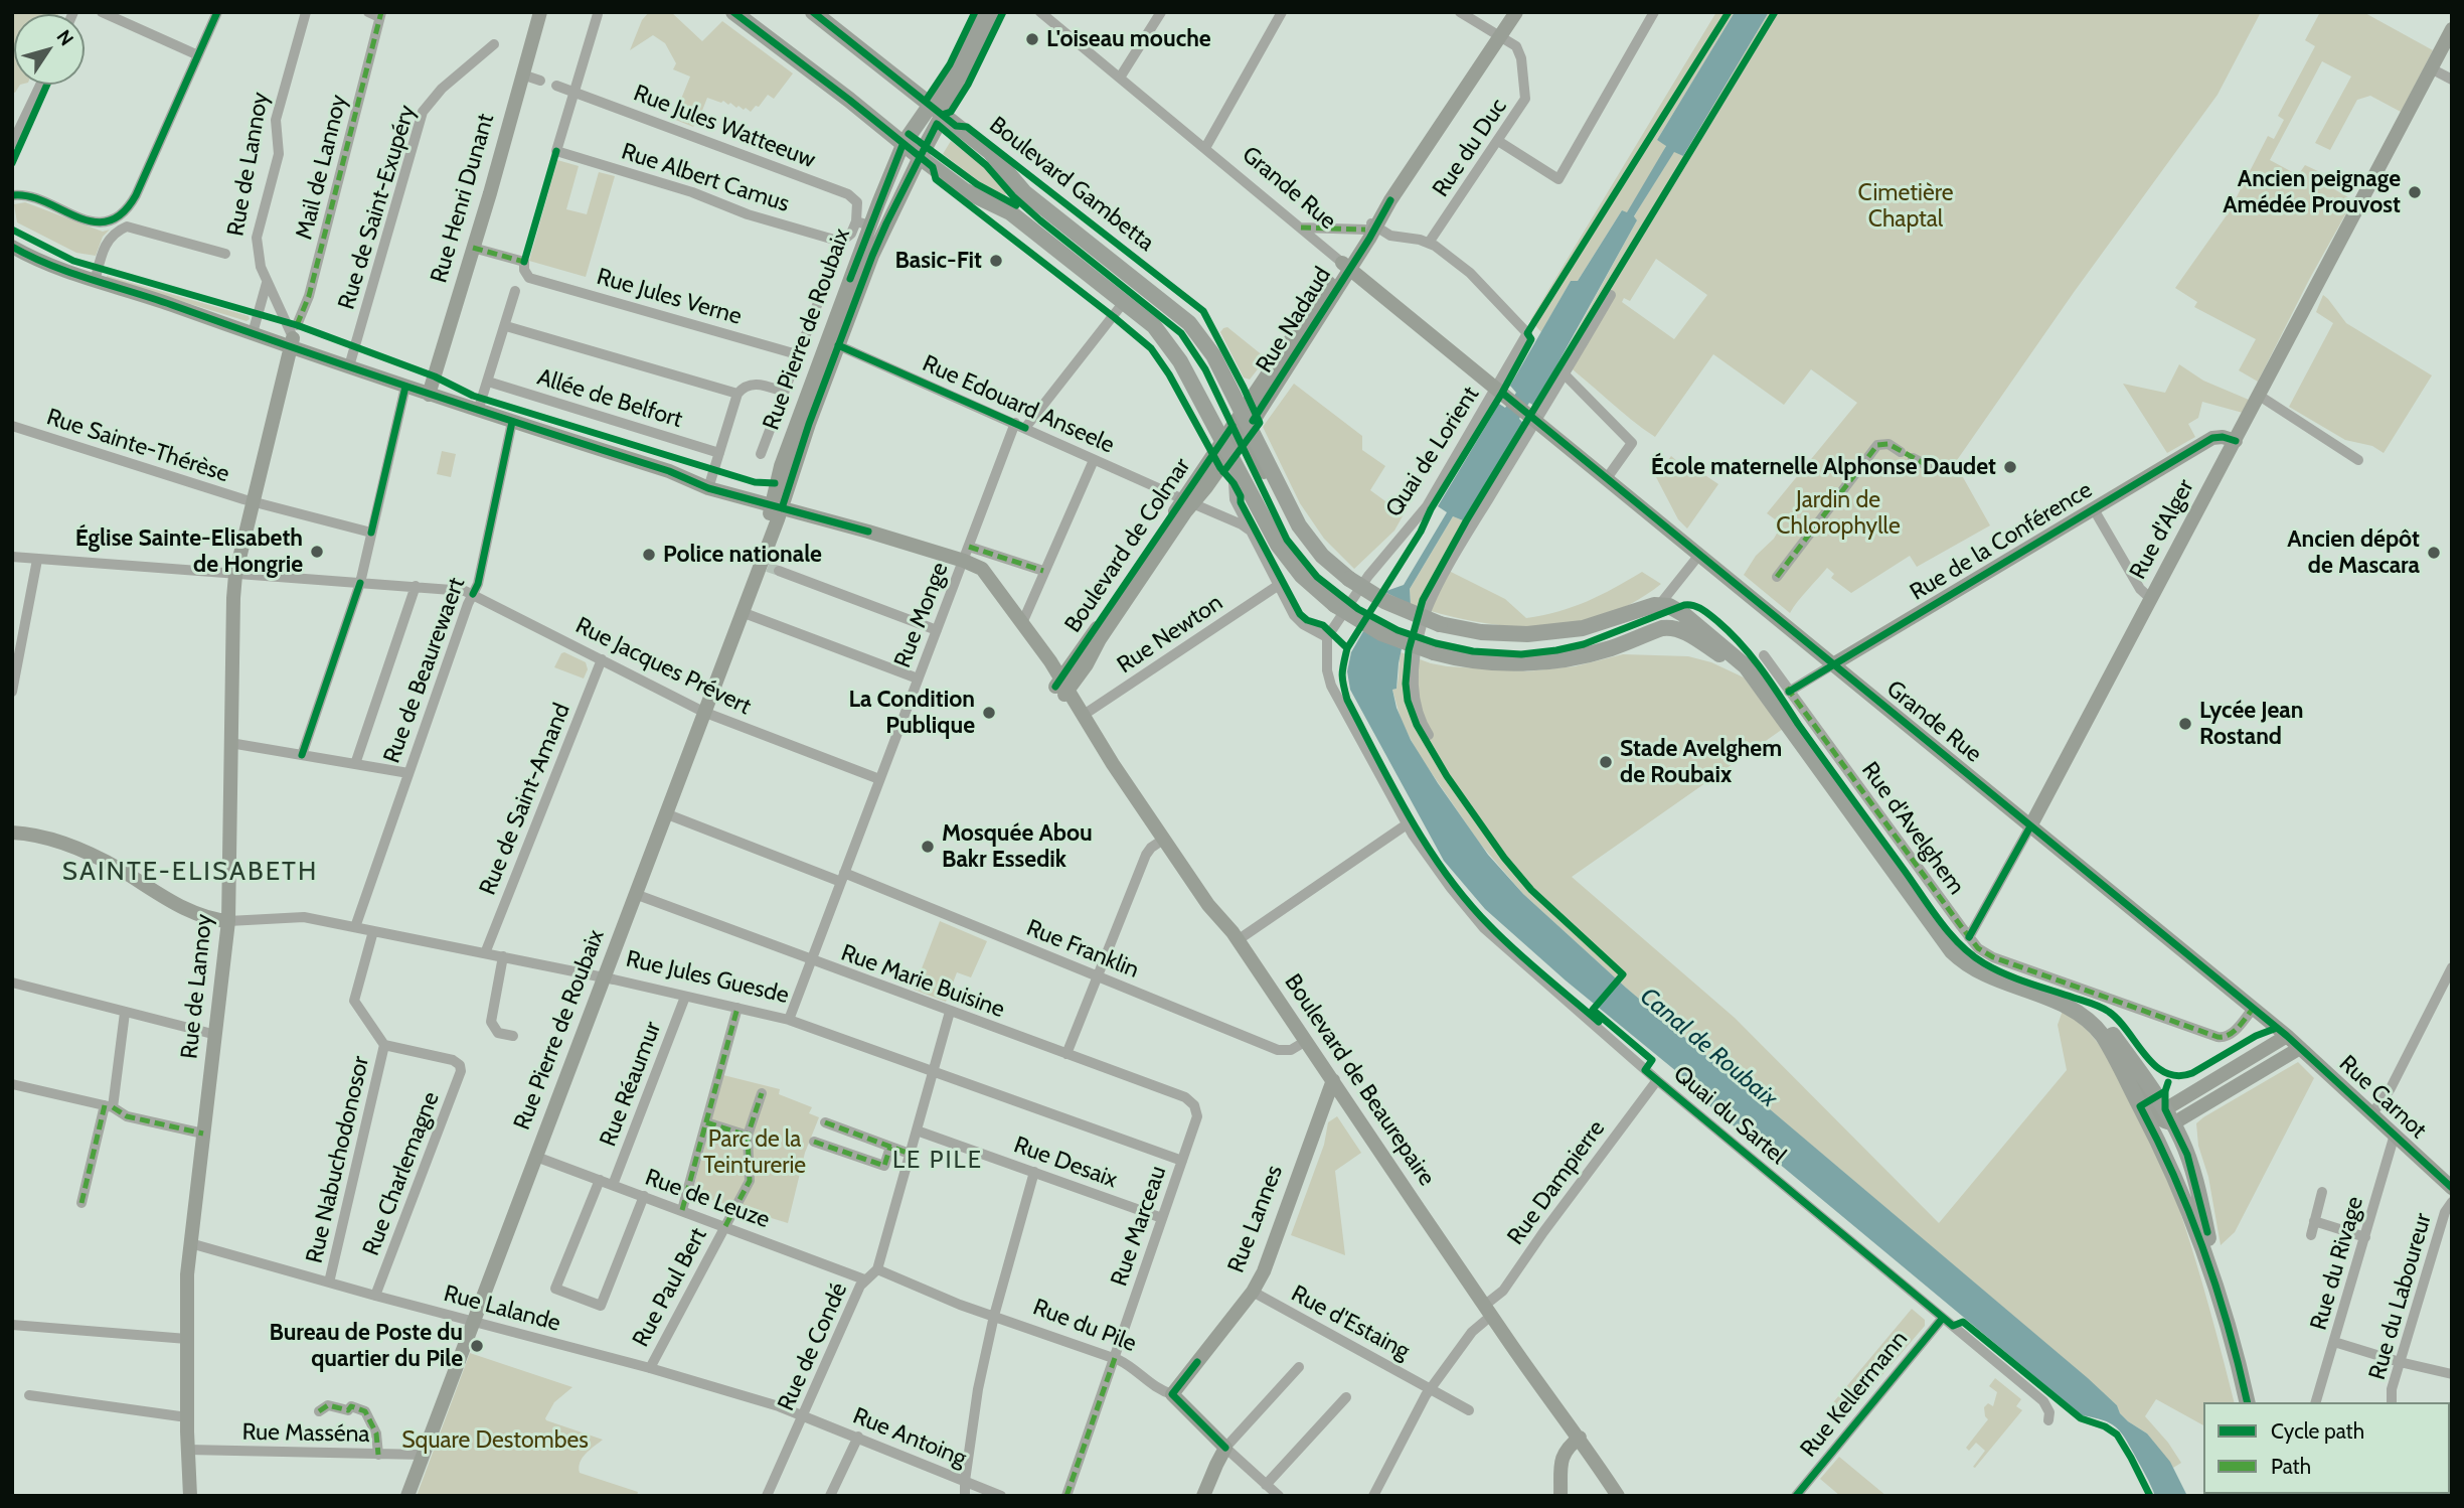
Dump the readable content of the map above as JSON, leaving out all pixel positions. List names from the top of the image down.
{
  "streets": {
    "main road": [
      "Rue de Lannoy",
      "Boulevard Gambetta",
      "Grande Rue",
      "Rue Henri Dunant",
      "Rue Nadaud",
      "Rue Pierre de Roubaix",
      "Rue d'Alger",
      "Rue de la Conférence",
      "Boulevard de Colmar",
      "Rue Jules Guesde",
      "Boulevard de Beaurepaire",
      "Rue Carnot",
      "Rue Lannes",
      "Rue du Pile"
    ],
    "street": [
      "Rue Jules Watteeuw",
      "Rue du Duc",
      "Mail de Lannoy",
      "Rue Albert Camus",
      "Rue de Saint-Exupéry",
      "Rue Jules Verne",
      "Allée de Belfort",
      "Rue Edouard Anseele",
      "Rue Sainte-Thérèse",
      "Quai de Lorient",
      "Rue Monge",
      "Rue Newton",
      "Rue Jacques Prévert",
      "Rue de Beaurewaert",
      "Rue de Saint-Amand",
      "Rue d'Avelghem",
      "Rue Franklin",
      "Rue Marie Buisine",
      "Rue Réaumur",
      "Quai du Sartel",
      "Rue Nabuchodonosor",
      "Rue Desaix",
      "Rue Charlemagne",
      "Rue Dampierre",
      "Rue de Leuze",
      "Rue Marceau",
      "Rue du Rivage",
      "Rue Paul Bert",
      "Rue du Laboureur",
      "Rue Lalande",
      "Rue d'Estaing",
      "Rue de Condé",
      "Rue Kellermann",
      "Rue Masséna",
      "Rue Antoing"
    ]
  },
  "crossings": [
    ["Rue Jules Watteeuw", "Rue Albert Camus"],
    ["Rue Jules Watteeuw", "Rue Pierre de Roubaix"],
    ["Rue du Duc", "Rue Nadaud"],
    ["Rue du Duc", "Quai de Lorient"],
    ["Rue de Lannoy", "Mail de Lannoy"],
    ["Rue de Lannoy", "Rue Sainte-Thérèse"],
    ["Rue de Lannoy", "Rue Jacques Prévert"],
    ["Rue de Lannoy", "Rue Jules Guesde"],
    ["Rue de Lannoy", "Rue Lalande"],
    ["Rue de Lannoy", "Rue Masséna"],
    ["Boulevard Gambetta", "Rue Nadaud"],
    ["Boulevard Gambetta", "Rue Pierre de Roubaix"],
    ["Boulevard Gambetta", "Quai de Lorient"],
    ["Boulevard Gambetta", "Boulevard de Colmar"],
    ["Boulevard Gambetta", "Rue Newton"],
    ["Boulevard Gambetta", "Quai du Sartel"],
    ["Grande Rue", "Rue Nadaud"],
    ["Grande Rue", "Quai de Lorient"],
    ["Grande Rue", "Rue d'Alger"],
    ["Grande Rue", "Rue de la Conférence"],
    ["Grande Rue", "Rue d'Avelghem"],
    ["Grande Rue", "Rue Carnot"],
    ["Rue Henri Dunant", "Rue Jules Verne"],
    ["Rue Henri Dunant", "Boulevard de Beaurepaire"],
    ["Rue Nadaud", "Boulevard de Colmar"],
    ["Rue Pierre de Roubaix", "Rue Edouard Anseele"],
    ["Rue Pierre de Roubaix", "Rue Jacques Prévert"],
    ["Rue Pierre de Roubaix", "Rue Franklin"],
    ["Rue Pierre de Roubaix", "Rue Jules Guesde"],
    ["Rue Pierre de Roubaix", "Rue Marie Buisine"],
    ["Rue Pierre de Roubaix", "Boulevard de Beaurepaire"],
    ["Rue Pierre de Roubaix", "Rue de Leuze"],
    ["Rue Pierre de Roubaix", "Rue Lalande"],
    ["Rue Pierre de Roubaix", "Rue Masséna"],
    ["Rue Edouard Anseele", "Boulevard de Colmar"],
    ["Rue Edouard Anseele", "Rue Monge"],
    ["Quai de Lorient", "Quai du Sartel"],
    ["Rue d'Alger", "Rue de la Conférence"],
    ["Rue d'Alger", "Rue d'Avelghem"],
    ["Rue de la Conférence", "Rue d'Avelghem"],
    ["Boulevard de Colmar", "Boulevard de Beaurepaire"],
    ["Rue Monge", "Rue Jacques Prévert"],
    ["Rue Monge", "Rue Franklin"],
    ["Rue Monge", "Rue Jules Guesde"],
    ["Rue Monge", "Rue Marie Buisine"],
    ["Rue Monge", "Boulevard de Beaurepaire"],
    ["Rue Newton", "Boulevard de Beaurepaire"],
    ["Rue Jacques Prévert", "Rue de Beaurewaert"],
    ["Rue Jacques Prévert", "Rue de Saint-Amand"],
    ["Rue de Beaurewaert", "Rue Jules Guesde"],
    ["Rue de Beaurewaert", "Boulevard de Beaurepaire"],
    ["Rue de Saint-Amand", "Rue Jules Guesde"],
    ["Rue Franklin", "Boulevard de Beaurepaire"],
    ["Rue Jules Guesde", "Rue Réaumur"],
    ["Rue Jules Guesde", "Rue Nabuchodonosor"],
    ["Rue Jules Guesde", "Rue Marceau"],
    ["Rue Jules Guesde", "Rue de Condé"],
    ["Rue Marie Buisine", "Rue Marceau"],
    ["Rue Marie Buisine", "Rue de Condé"],
    ["Boulevard de Beaurepaire", "Rue Dampierre"],
    ["Boulevard de Beaurepaire", "Rue Lannes"],
    ["Rue Réaumur", "Rue de Leuze"],
    ["Rue Carnot", "Rue du Rivage"],
    ["Quai du Sartel", "Rue Dampierre"],
    ["Quai du Sartel", "Rue Kellermann"],
    ["Rue Nabuchodonosor", "Rue Charlemagne"],
    ["Rue Nabuchodonosor", "Rue Lalande"],
    ["Rue Desaix", "Rue Marceau"],
    ["Rue Desaix", "Rue de Condé"],
    ["Rue Charlemagne", "Rue Lalande"],
    ["Rue Dampierre", "Rue d'Estaing"],
    ["Rue de Leuze", "Rue Paul Bert"],
    ["Rue de Leuze", "Rue de Condé"],
    ["Rue Lannes", "Rue d'Estaing"],
    ["Rue Lannes", "Rue du Pile"],
    ["Rue Marceau", "Rue du Pile"],
    ["Rue Paul Bert", "Rue Lalande"],
    ["Rue Lalande", "Rue de Condé"],
    ["Rue Lalande", "Rue Antoing"],
    ["Rue du Pile", "Rue de Condé"],
    ["Rue de Condé", "Rue Antoing"]
  ],
  "districts": ["SAINTE-ELISABETH", "LE PILE"],
  "water": ["Canal de Roubaix"],
  "parks": [
    "Cimetière Chaptal",
    "Jardin de Chlorophylle",
    "Parc de la Teinturerie",
    "Square Destombes"
  ],
  "places": [
    "L'oiseau mouche",
    "Ancien peignage Amédée Prouvost",
    "Basic-Fit",
    "École maternelle Alphonse Daudet",
    "Église Sainte-Elisabeth de Hongrie",
    "Ancien dépôt de Mascara",
    "Police nationale",
    "La Condition Publique",
    "Lycée Jean Rostand",
    "Stade Avelghem de Roubaix",
    "Mosquée Abou Bakr Essedik",
    "Bureau de Poste du quartier du Pile"
  ],
  "legend": ["Cycle path", "Path"],
  "north": "top right"
}
